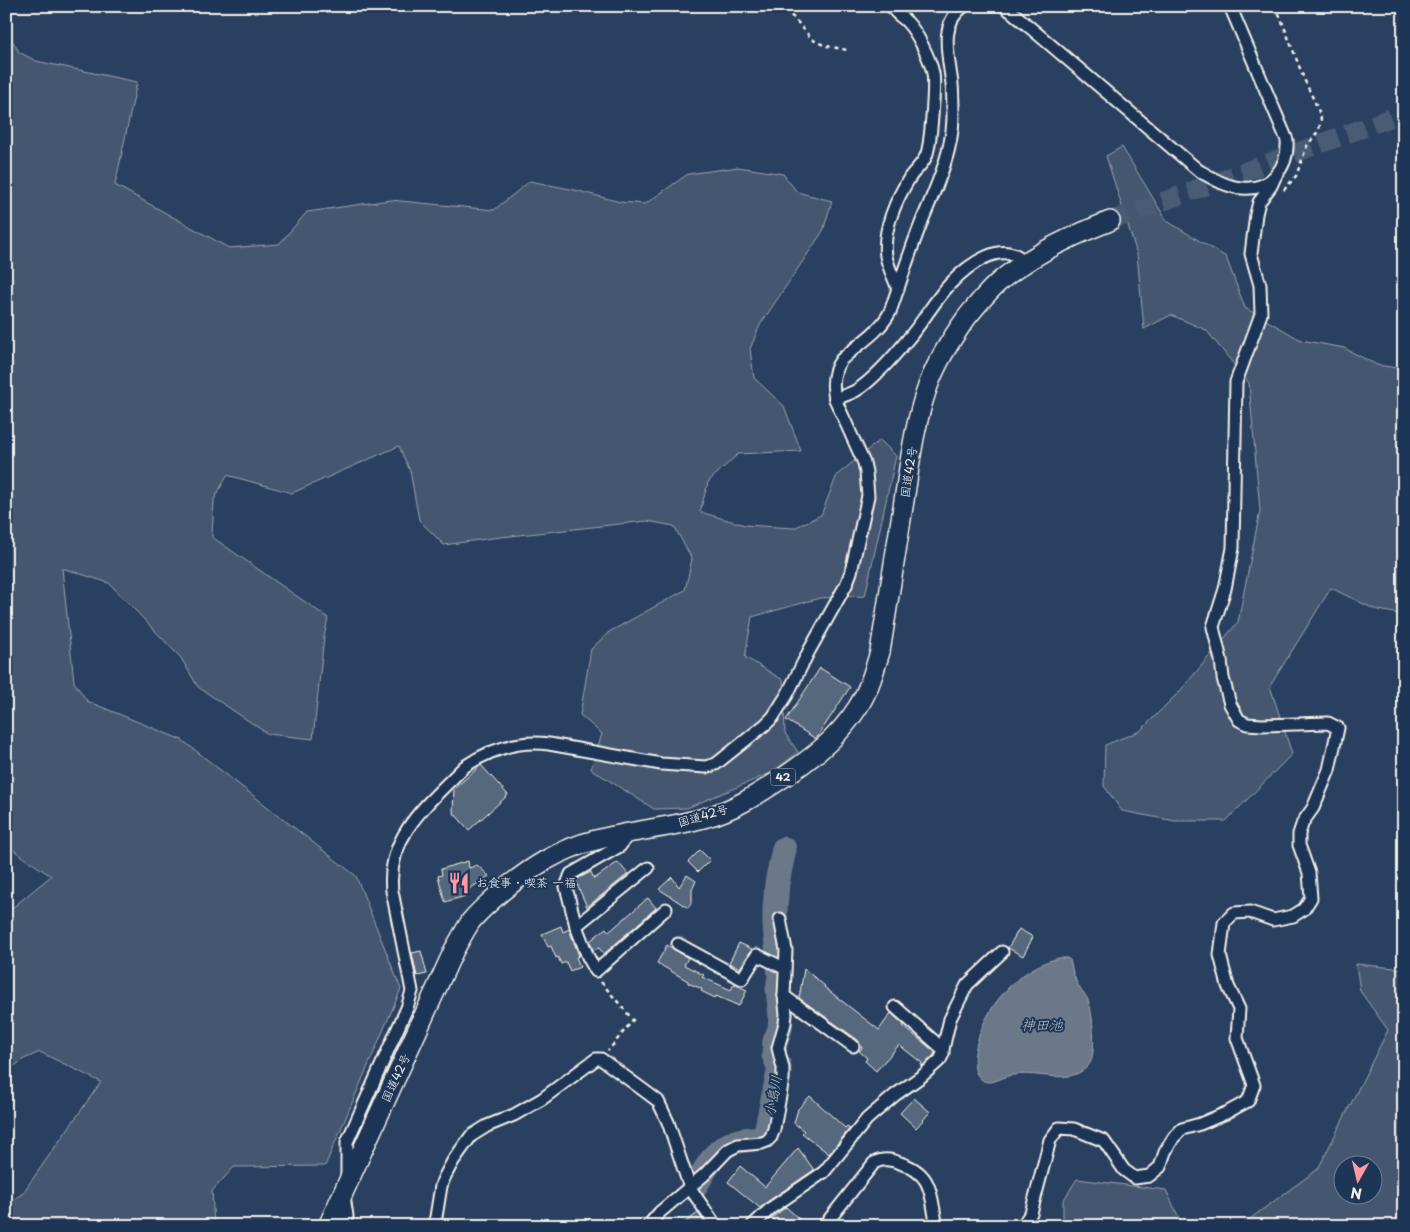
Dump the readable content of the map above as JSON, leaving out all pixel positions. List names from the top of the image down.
{
  "streets": {
    "highway": ["国道42号", "42"]
  },
  "water": ["神田池", "小島川"],
  "places": {
    "restaurant": ["お食事・喫茶 一福"]
  },
  "north": "bottom"
}
